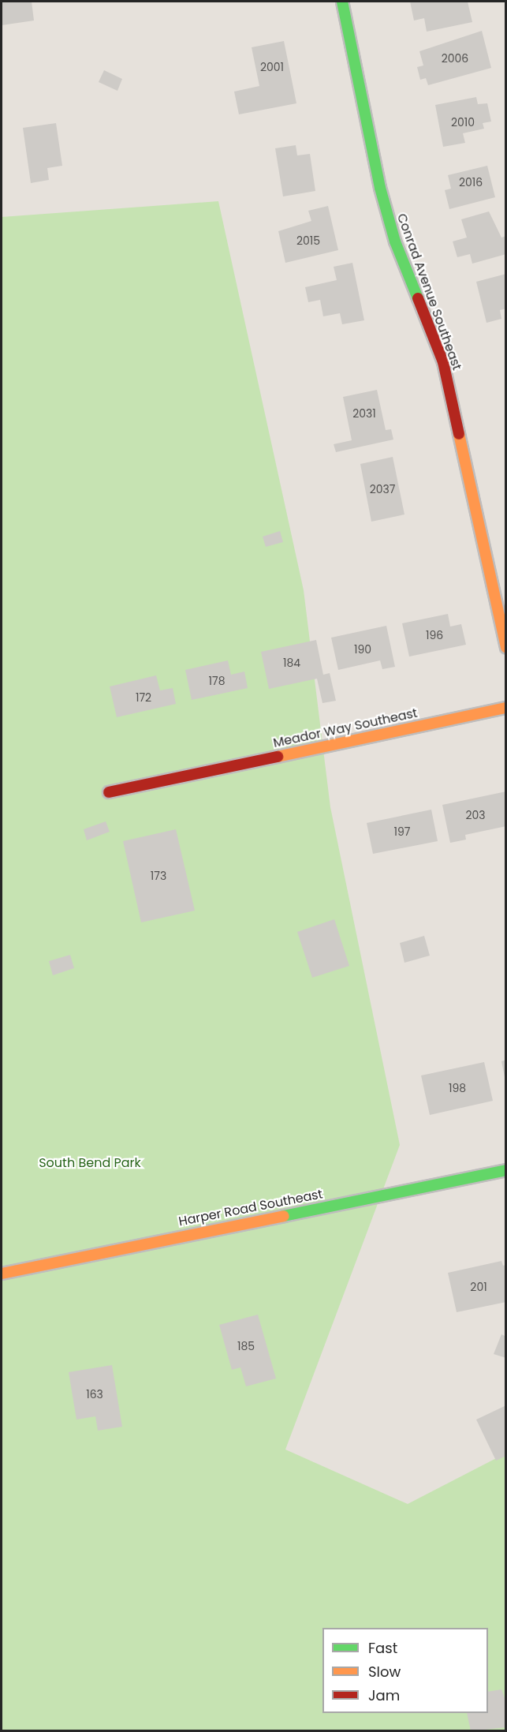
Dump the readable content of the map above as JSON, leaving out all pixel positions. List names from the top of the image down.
{
  "streets": {
    "street": ["Conrad Avenue Southeast", "Meador Way Southeast", "Harper Road Southeast"]
  },
  "parks": ["South Bend Park"],
  "house_numbers": [
    "2006",
    "2001",
    "2010",
    "2016",
    "2015",
    "2031",
    "2037",
    "196",
    "190",
    "184",
    "178",
    "172",
    "203",
    "197",
    "173",
    "198",
    "201",
    "185",
    "163"
  ],
  "legend": ["Fast", "Slow", "Jam"]
}
